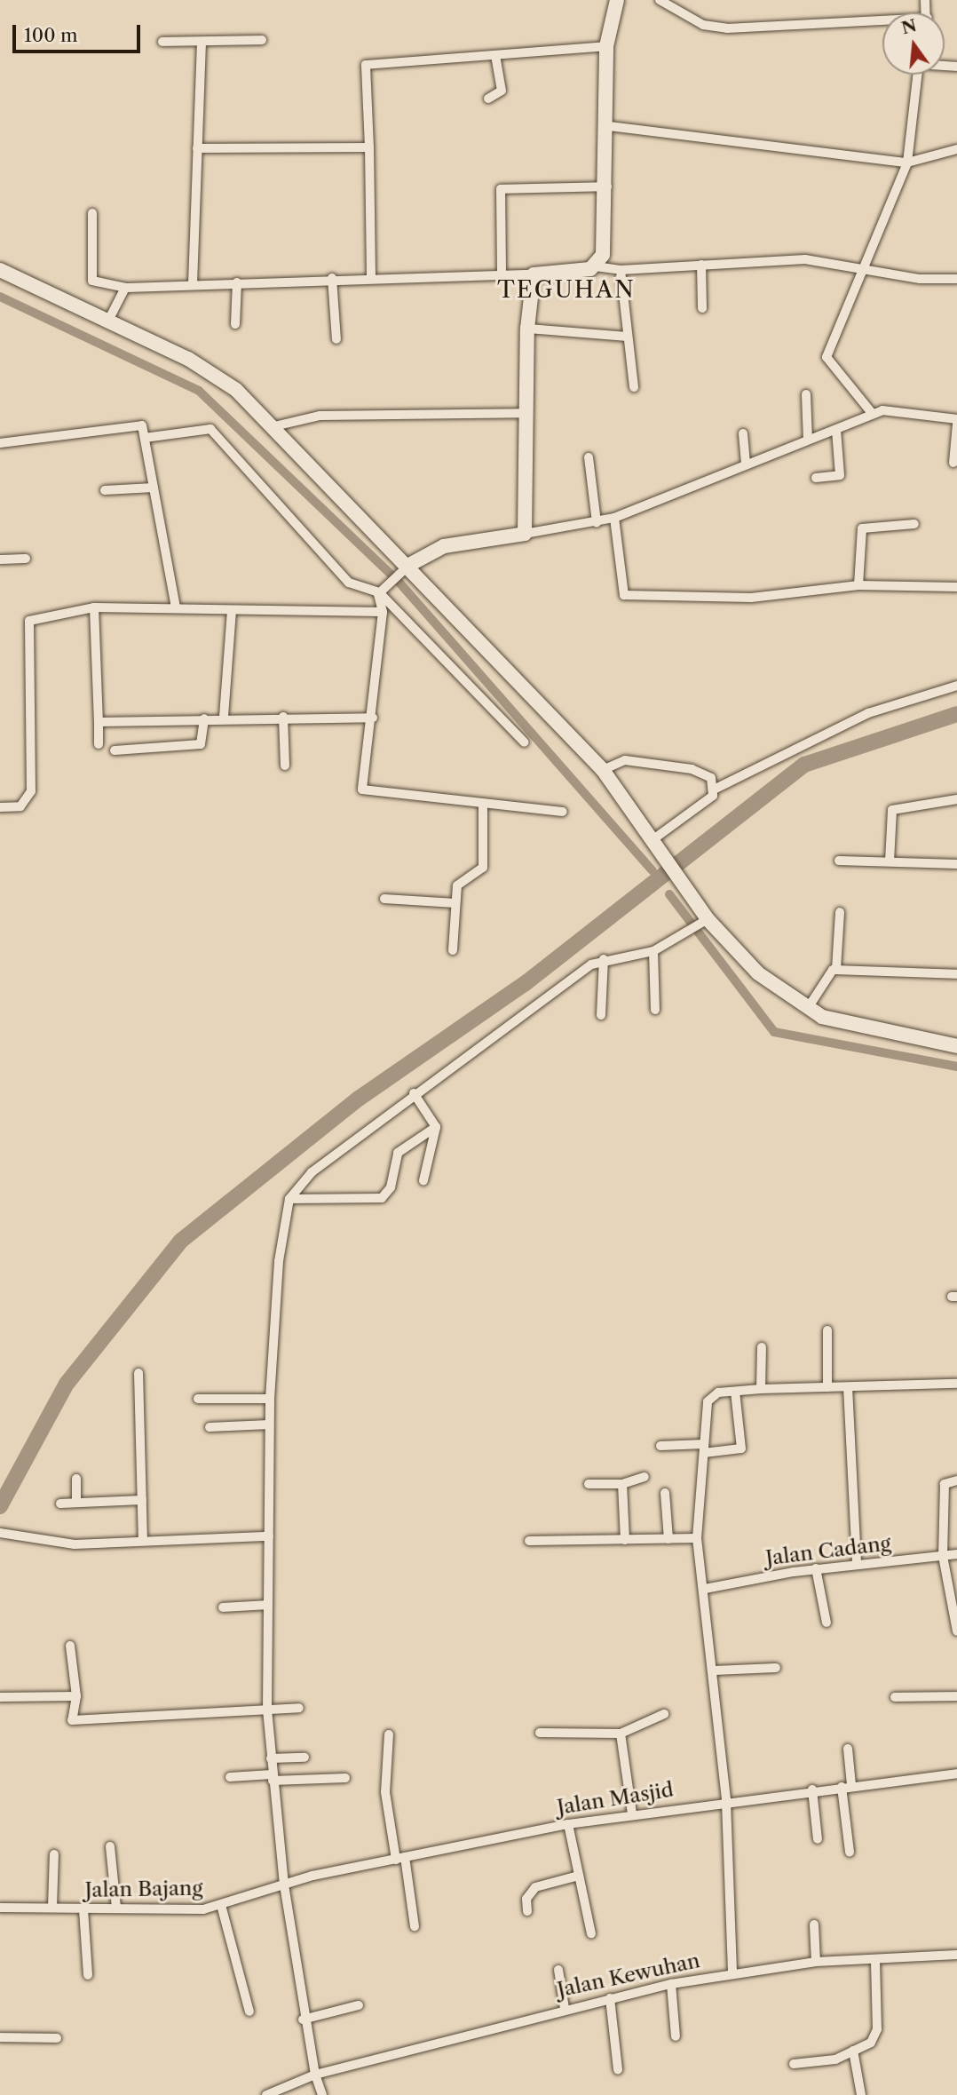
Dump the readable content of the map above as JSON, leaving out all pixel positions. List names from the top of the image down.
{
  "streets": {
    "street": [
      "Jalan Cadang",
      "Jalan Masjid",
      "Jalan Bajang",
      "Jalan Kewuhan"
    ]
  },
  "crossings": [
    ["Jalan Masjid", "Jalan Bajang"]
  ],
  "districts": ["TEGUHAN"],
  "scale_bar": "100 m",
  "north": "top"
}
